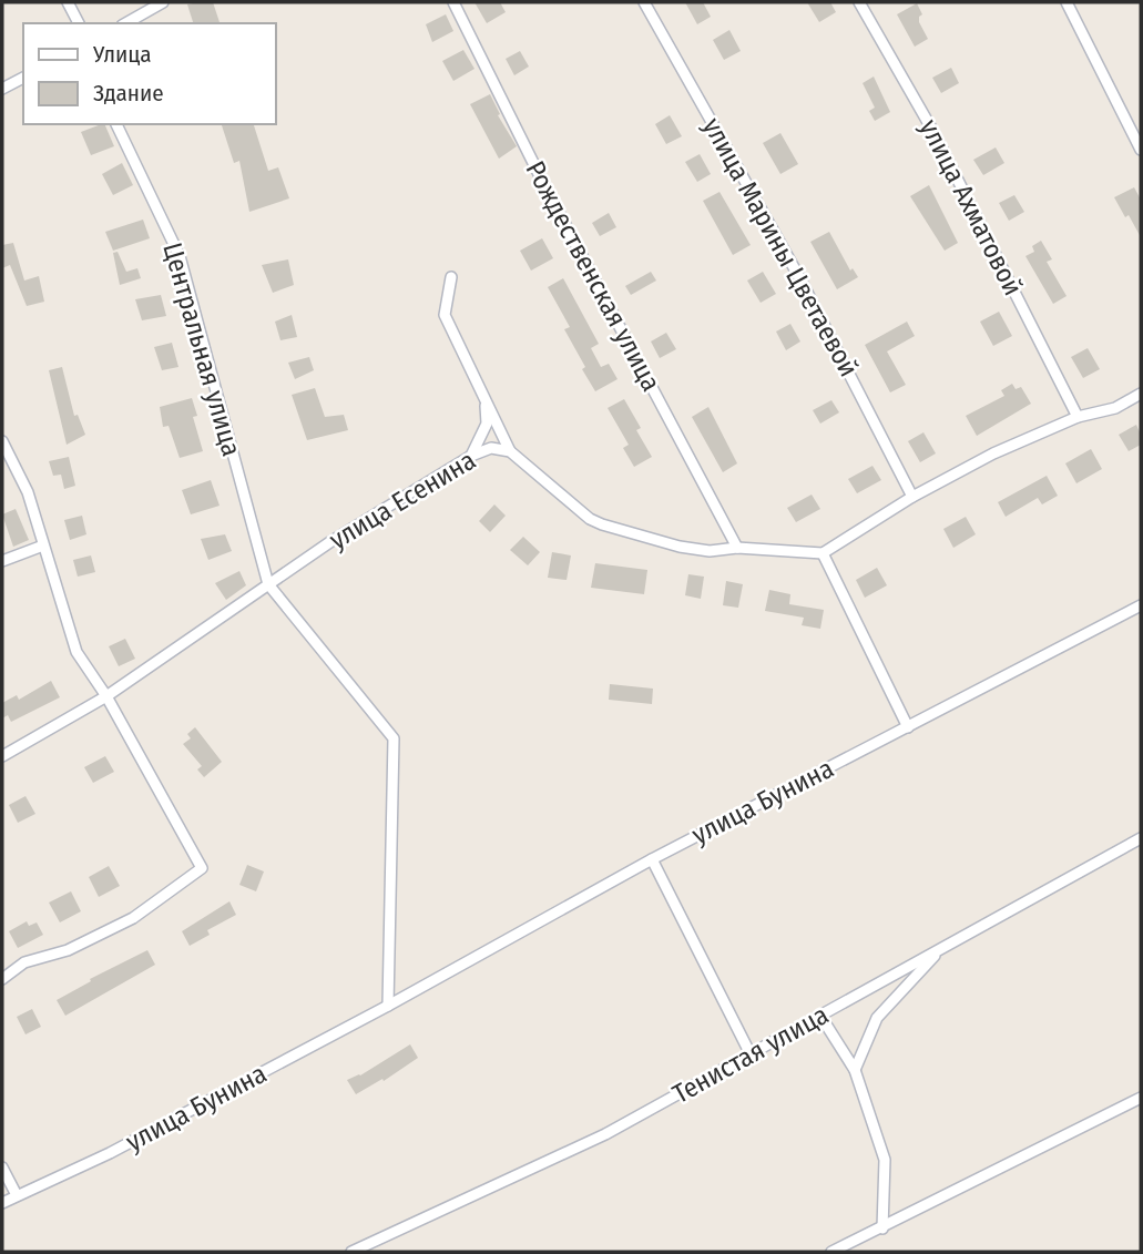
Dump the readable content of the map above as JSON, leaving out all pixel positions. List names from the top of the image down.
{
  "streets": {
    "street": [
      "улица Ахматовой",
      "улица Марины Цветаевой",
      "Рождественская улица",
      "Центральная улица",
      "улица Есенина",
      "улица Бунина",
      "Тенистая улица"
    ]
  },
  "crossings": [
    ["Рождественская улица", "улица Есенина"],
    ["Центральная улица", "улица Есенина"]
  ],
  "legend": ["Улица", "Здание"]
}
